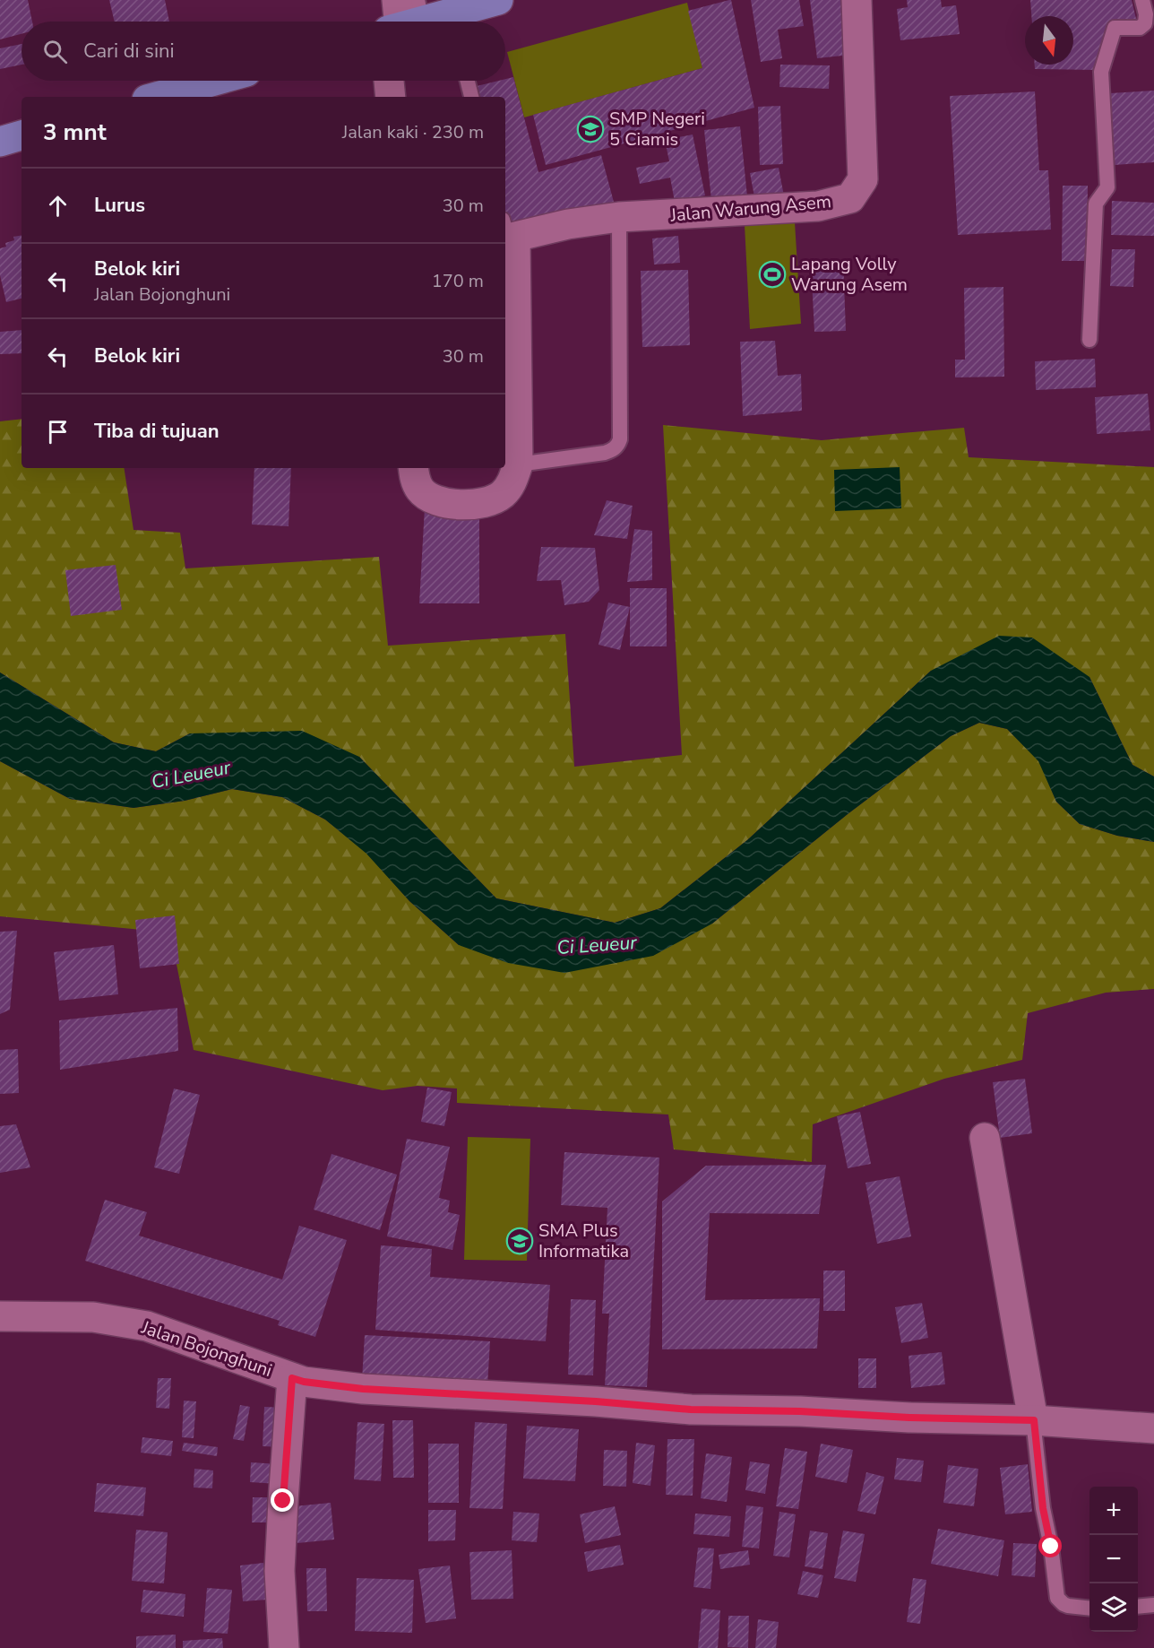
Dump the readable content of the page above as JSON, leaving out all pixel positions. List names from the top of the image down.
{
  "streets": {
    "street": ["Jalan Warung Asem", "Jalan Bojonghuni"]
  },
  "water": ["Ci Leueur"],
  "places": {
    "school or university": ["SMP Negeri 5 Ciamis", "SMA Plus Informatika"],
    "sports": ["Lapang Volly Warung Asem"]
  },
  "north": "bottom",
  "page": {
    "search": "Cari di sini",
    "heading": ["3 mnt", "Jalan kaki · 230 m"],
    "list": [
      ["Lurus", "30 m"],
      ["Belok kiri", "Jalan Bojonghuni", "170 m"],
      ["Belok kiri", "30 m"],
      "Tiba di tujuan"
    ],
    "map_buttons": ["+", "−"]
  }
}
